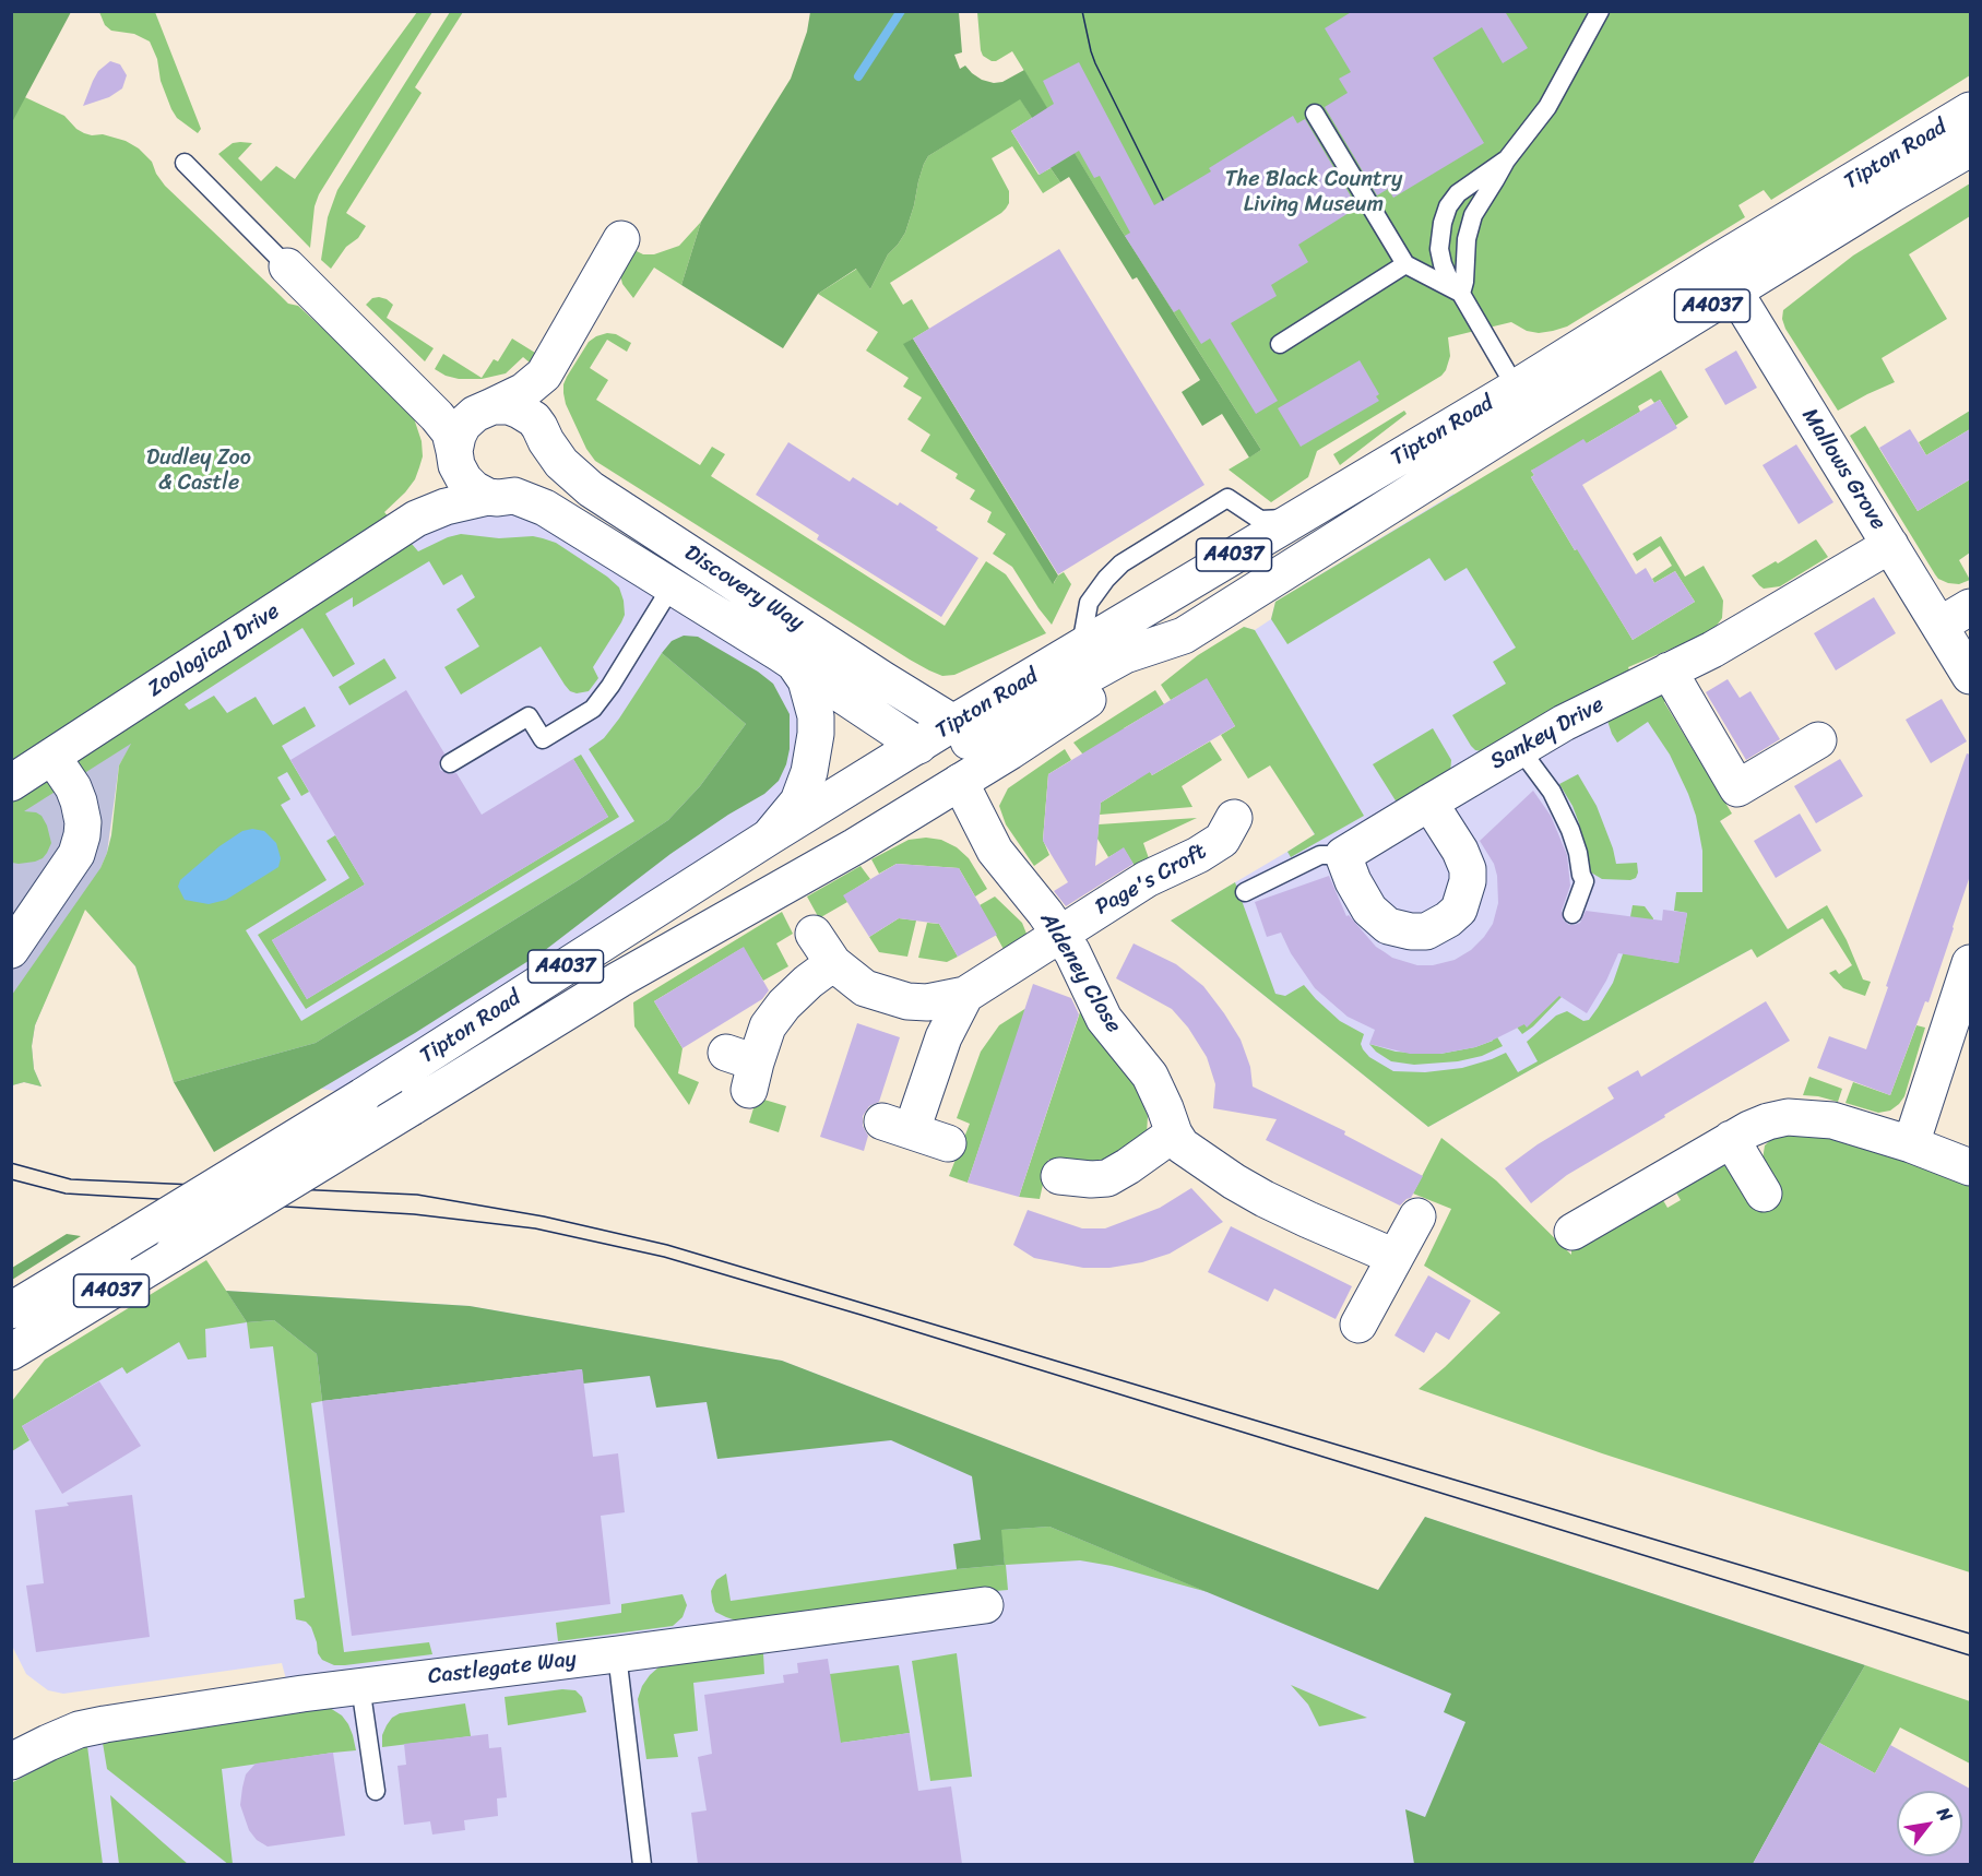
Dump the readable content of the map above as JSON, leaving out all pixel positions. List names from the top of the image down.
{
  "streets": {
    "street": [
      "Tipton Road",
      "A4037",
      "Mallows Grove",
      "Discovery Way",
      "Zoological Drive",
      "Sankey Drive",
      "Page's Croft",
      "Aldeney Close",
      "Castlegate Way"
    ]
  },
  "crossings": [
    ["Tipton Road", "Mallows Grove"],
    ["Tipton Road", "Discovery Way"],
    ["Tipton Road", "Aldeney Close"],
    ["Mallows Grove", "Sankey Drive"],
    ["Discovery Way", "Zoological Drive"],
    ["Discovery Way", "Aldeney Close"],
    ["Page's Croft", "Aldeney Close"]
  ],
  "parks": ["The Black Country Living Museum", "Dudley Zoo & Castle"],
  "north": "top right"
}
